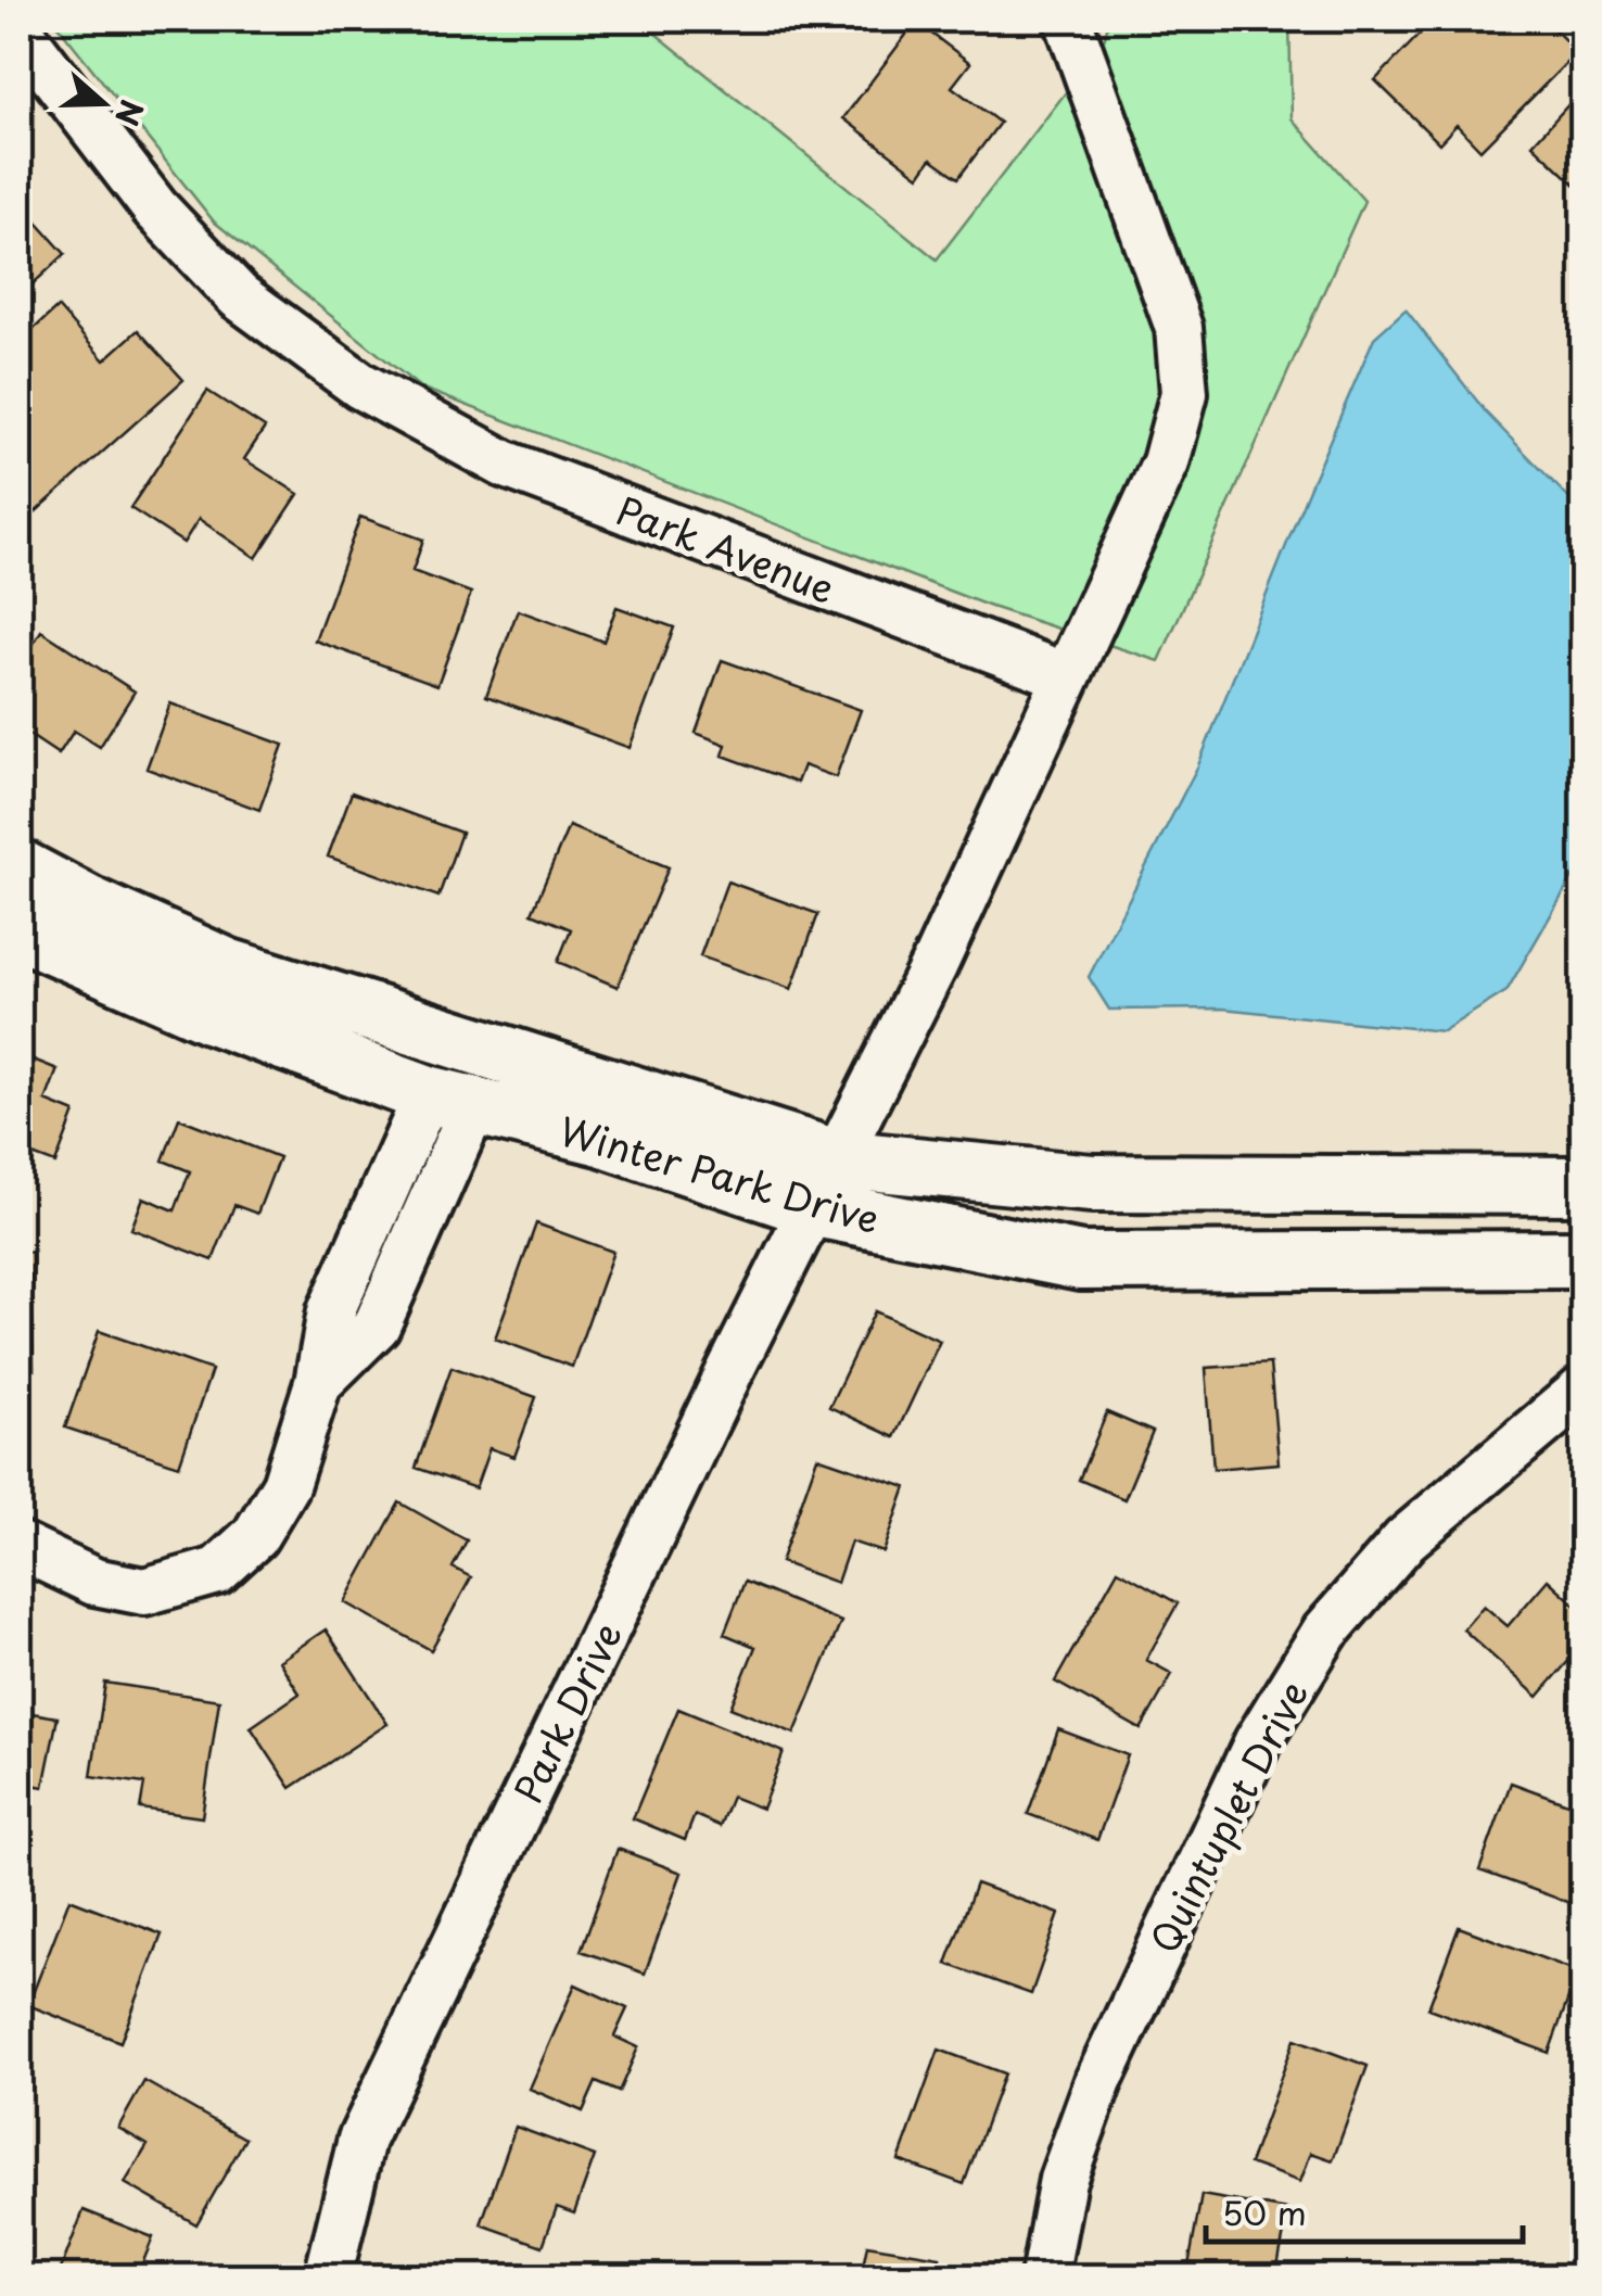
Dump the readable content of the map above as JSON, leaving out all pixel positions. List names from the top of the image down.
{
  "streets": {
    "street": [
      "Park Avenue",
      "Winter Park Drive",
      "Park Drive",
      "Quintuplet Drive"
    ]
  },
  "crossings": [
    ["Winter Park Drive", "Park Drive"]
  ],
  "scale_bar": "50 m",
  "north": "right"
}
